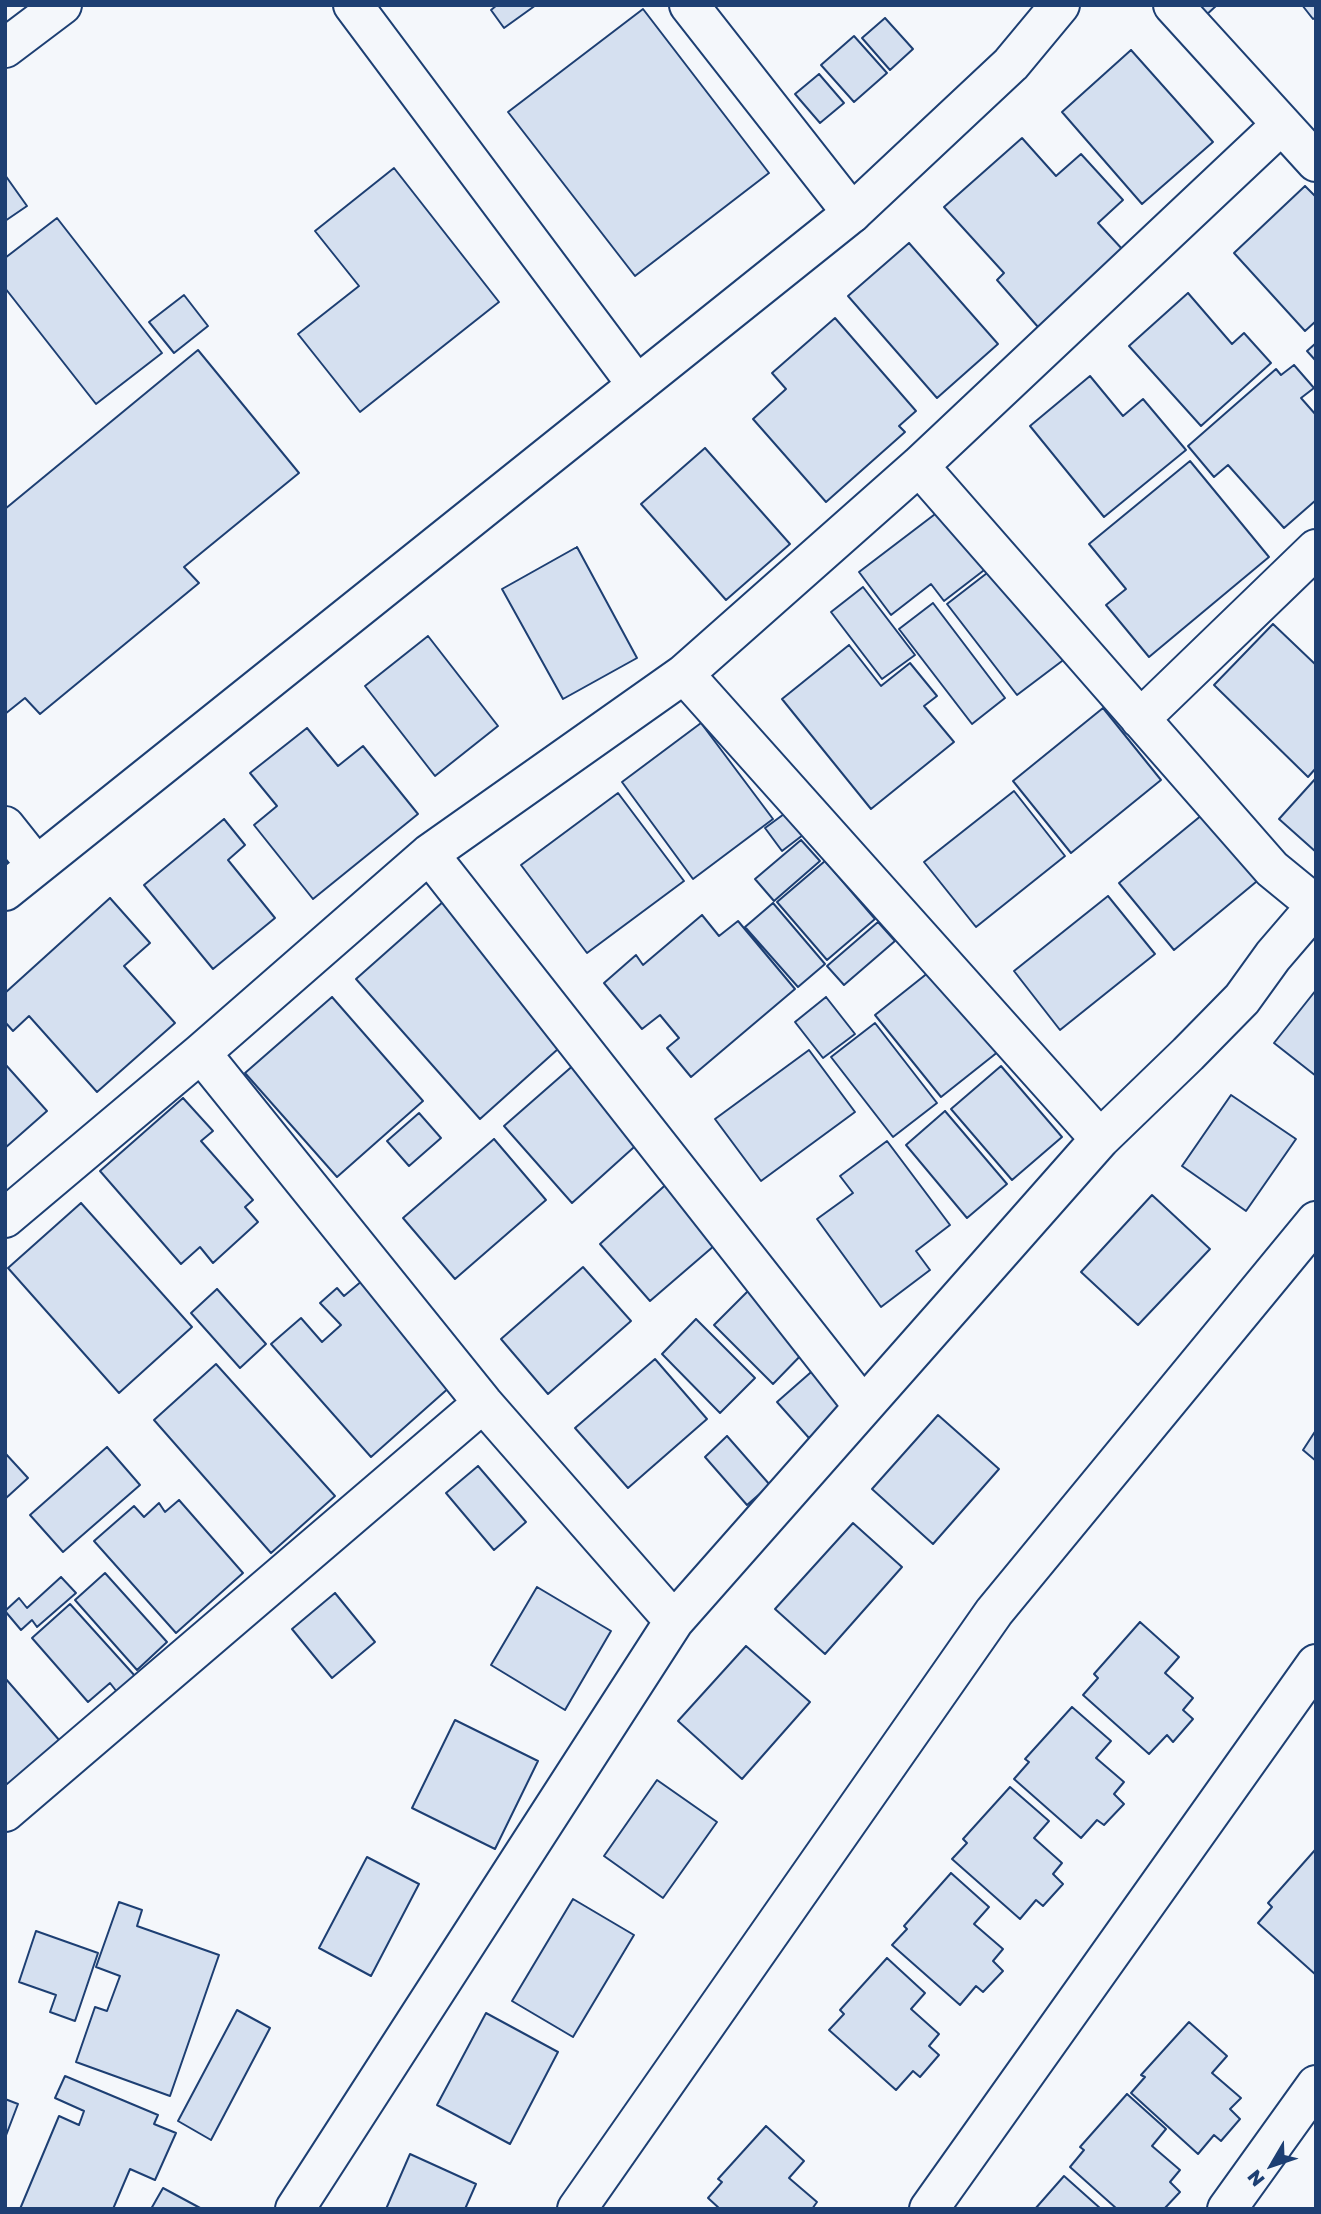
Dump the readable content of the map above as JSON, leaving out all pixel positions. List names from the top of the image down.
{
  "north": "bottom left"
}
